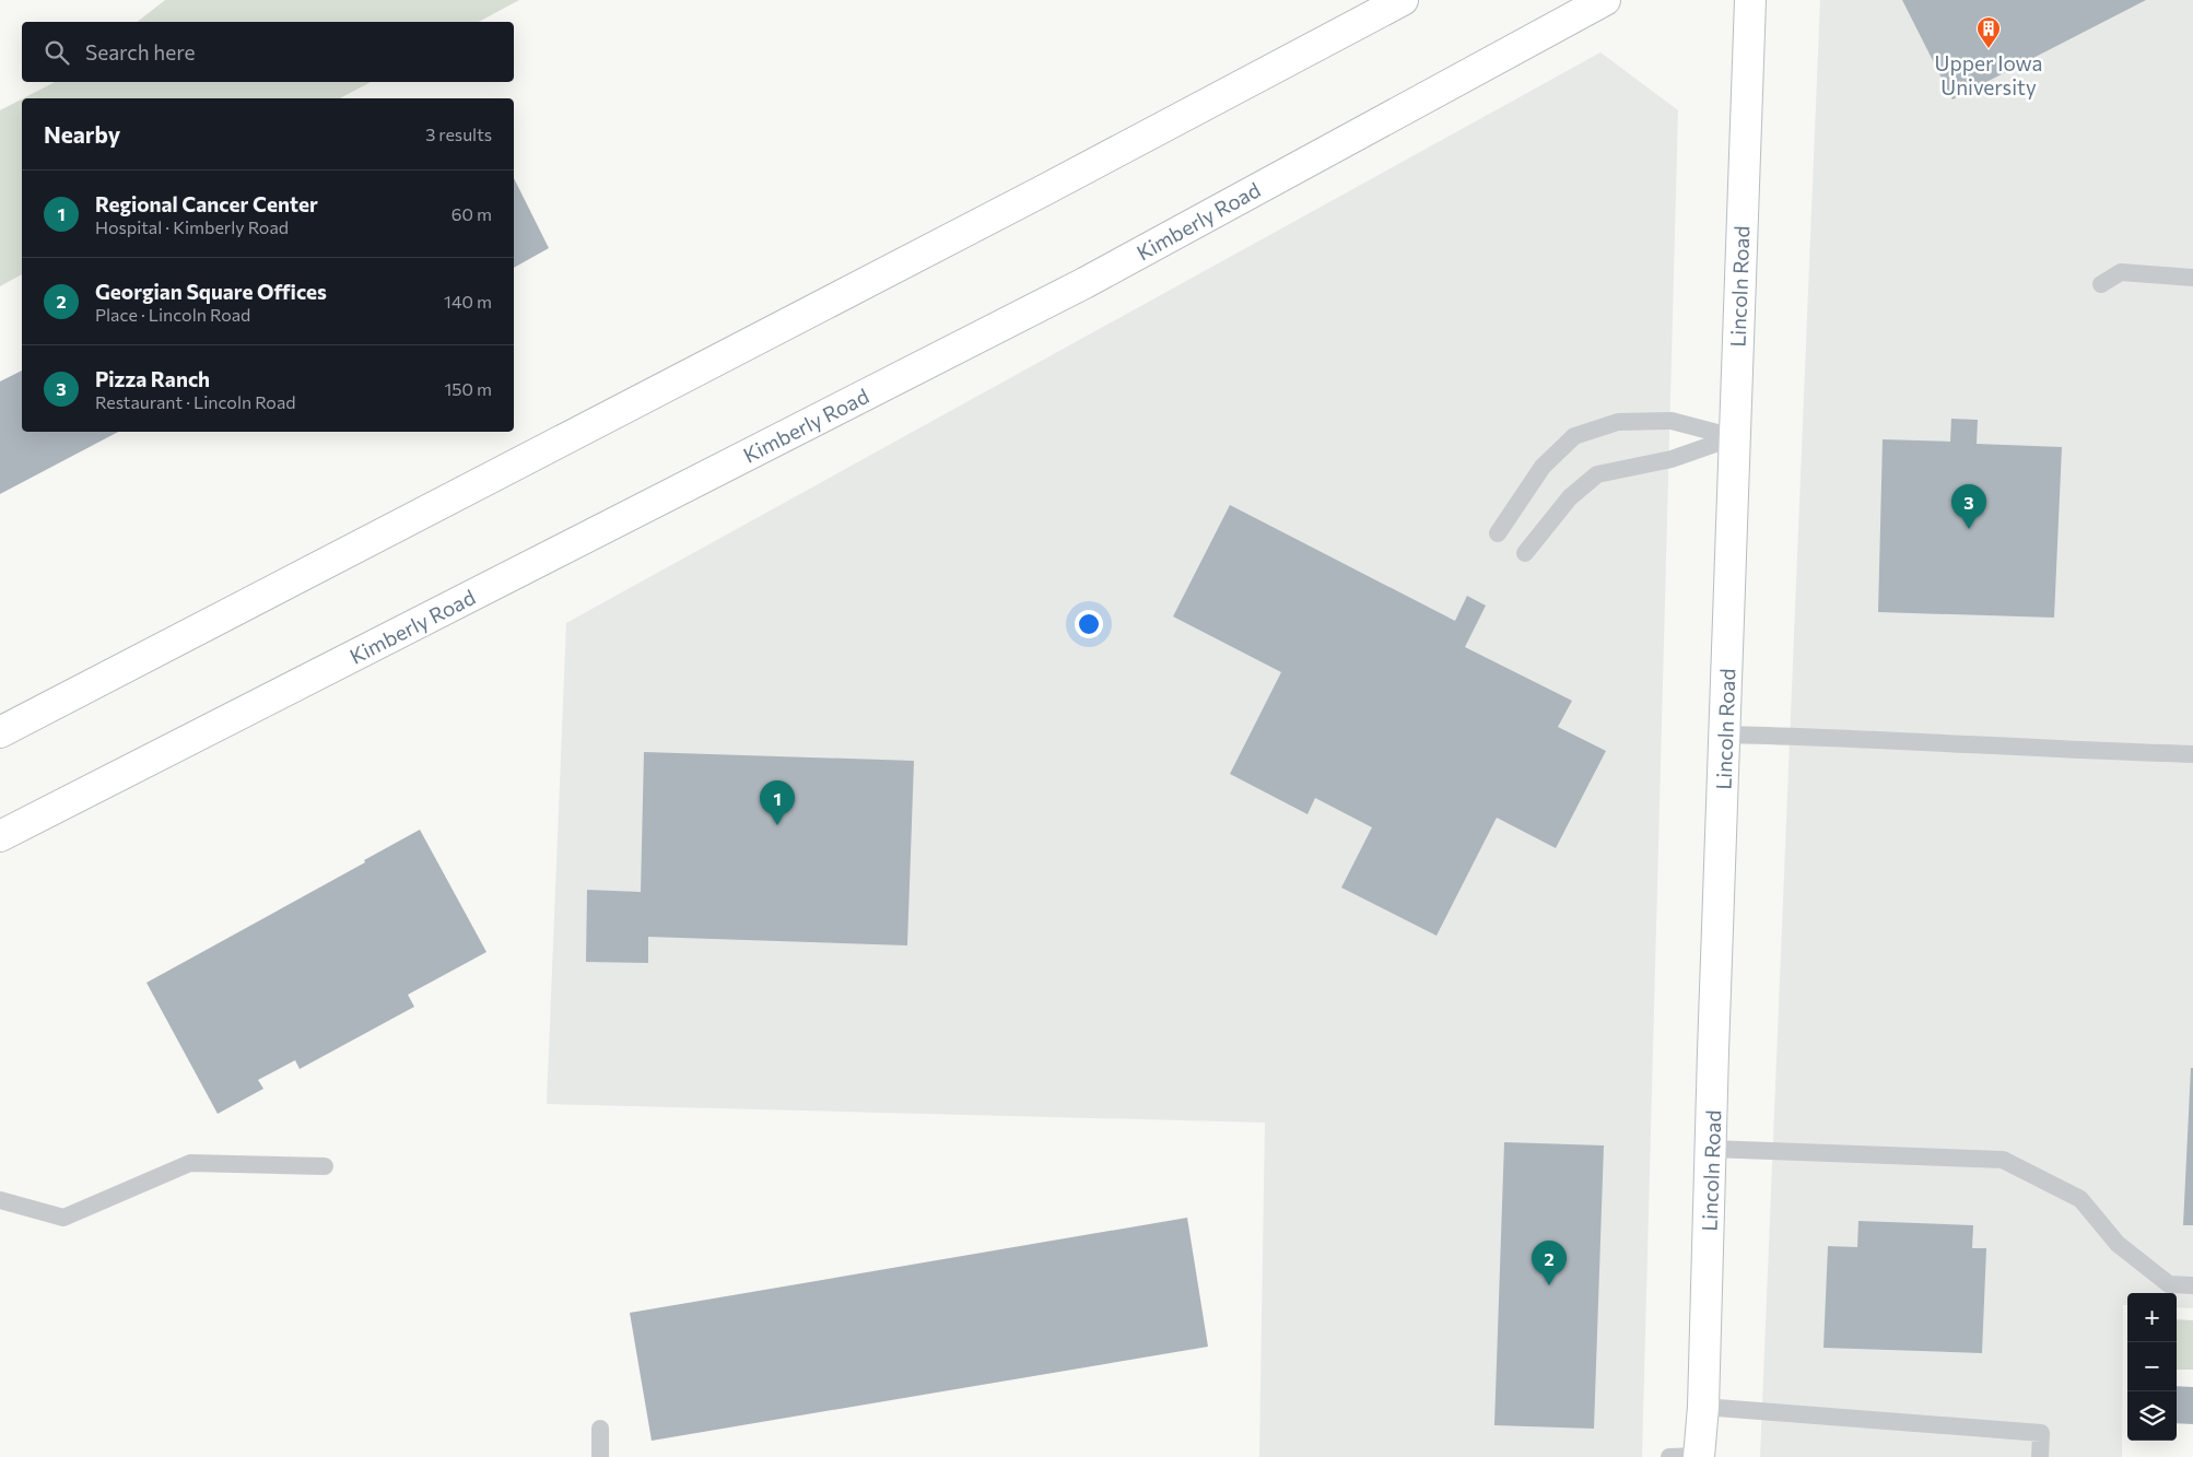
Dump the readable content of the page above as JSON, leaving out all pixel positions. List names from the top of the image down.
{
  "streets": {
    "main road": ["Kimberly Road", "Lincoln Road"]
  },
  "places": {
    "building": ["Upper Iowa University"]
  },
  "page": {
    "search": "Search here",
    "heading": ["Nearby", "3 results"],
    "list": [
      {
        "mark": "1",
        "name": "Regional Cancer Center",
        "note": "Hospital · Kimberly Road",
        "value": "60 m"
      },
      {
        "mark": "2",
        "name": "Georgian Square Offices",
        "note": "Place · Lincoln Road",
        "value": "140 m"
      },
      {
        "mark": "3",
        "name": "Pizza Ranch",
        "note": "Restaurant · Lincoln Road",
        "value": "150 m"
      }
    ],
    "pins": ["3", "1", "2"],
    "map_buttons": ["+", "−"]
  }
}
